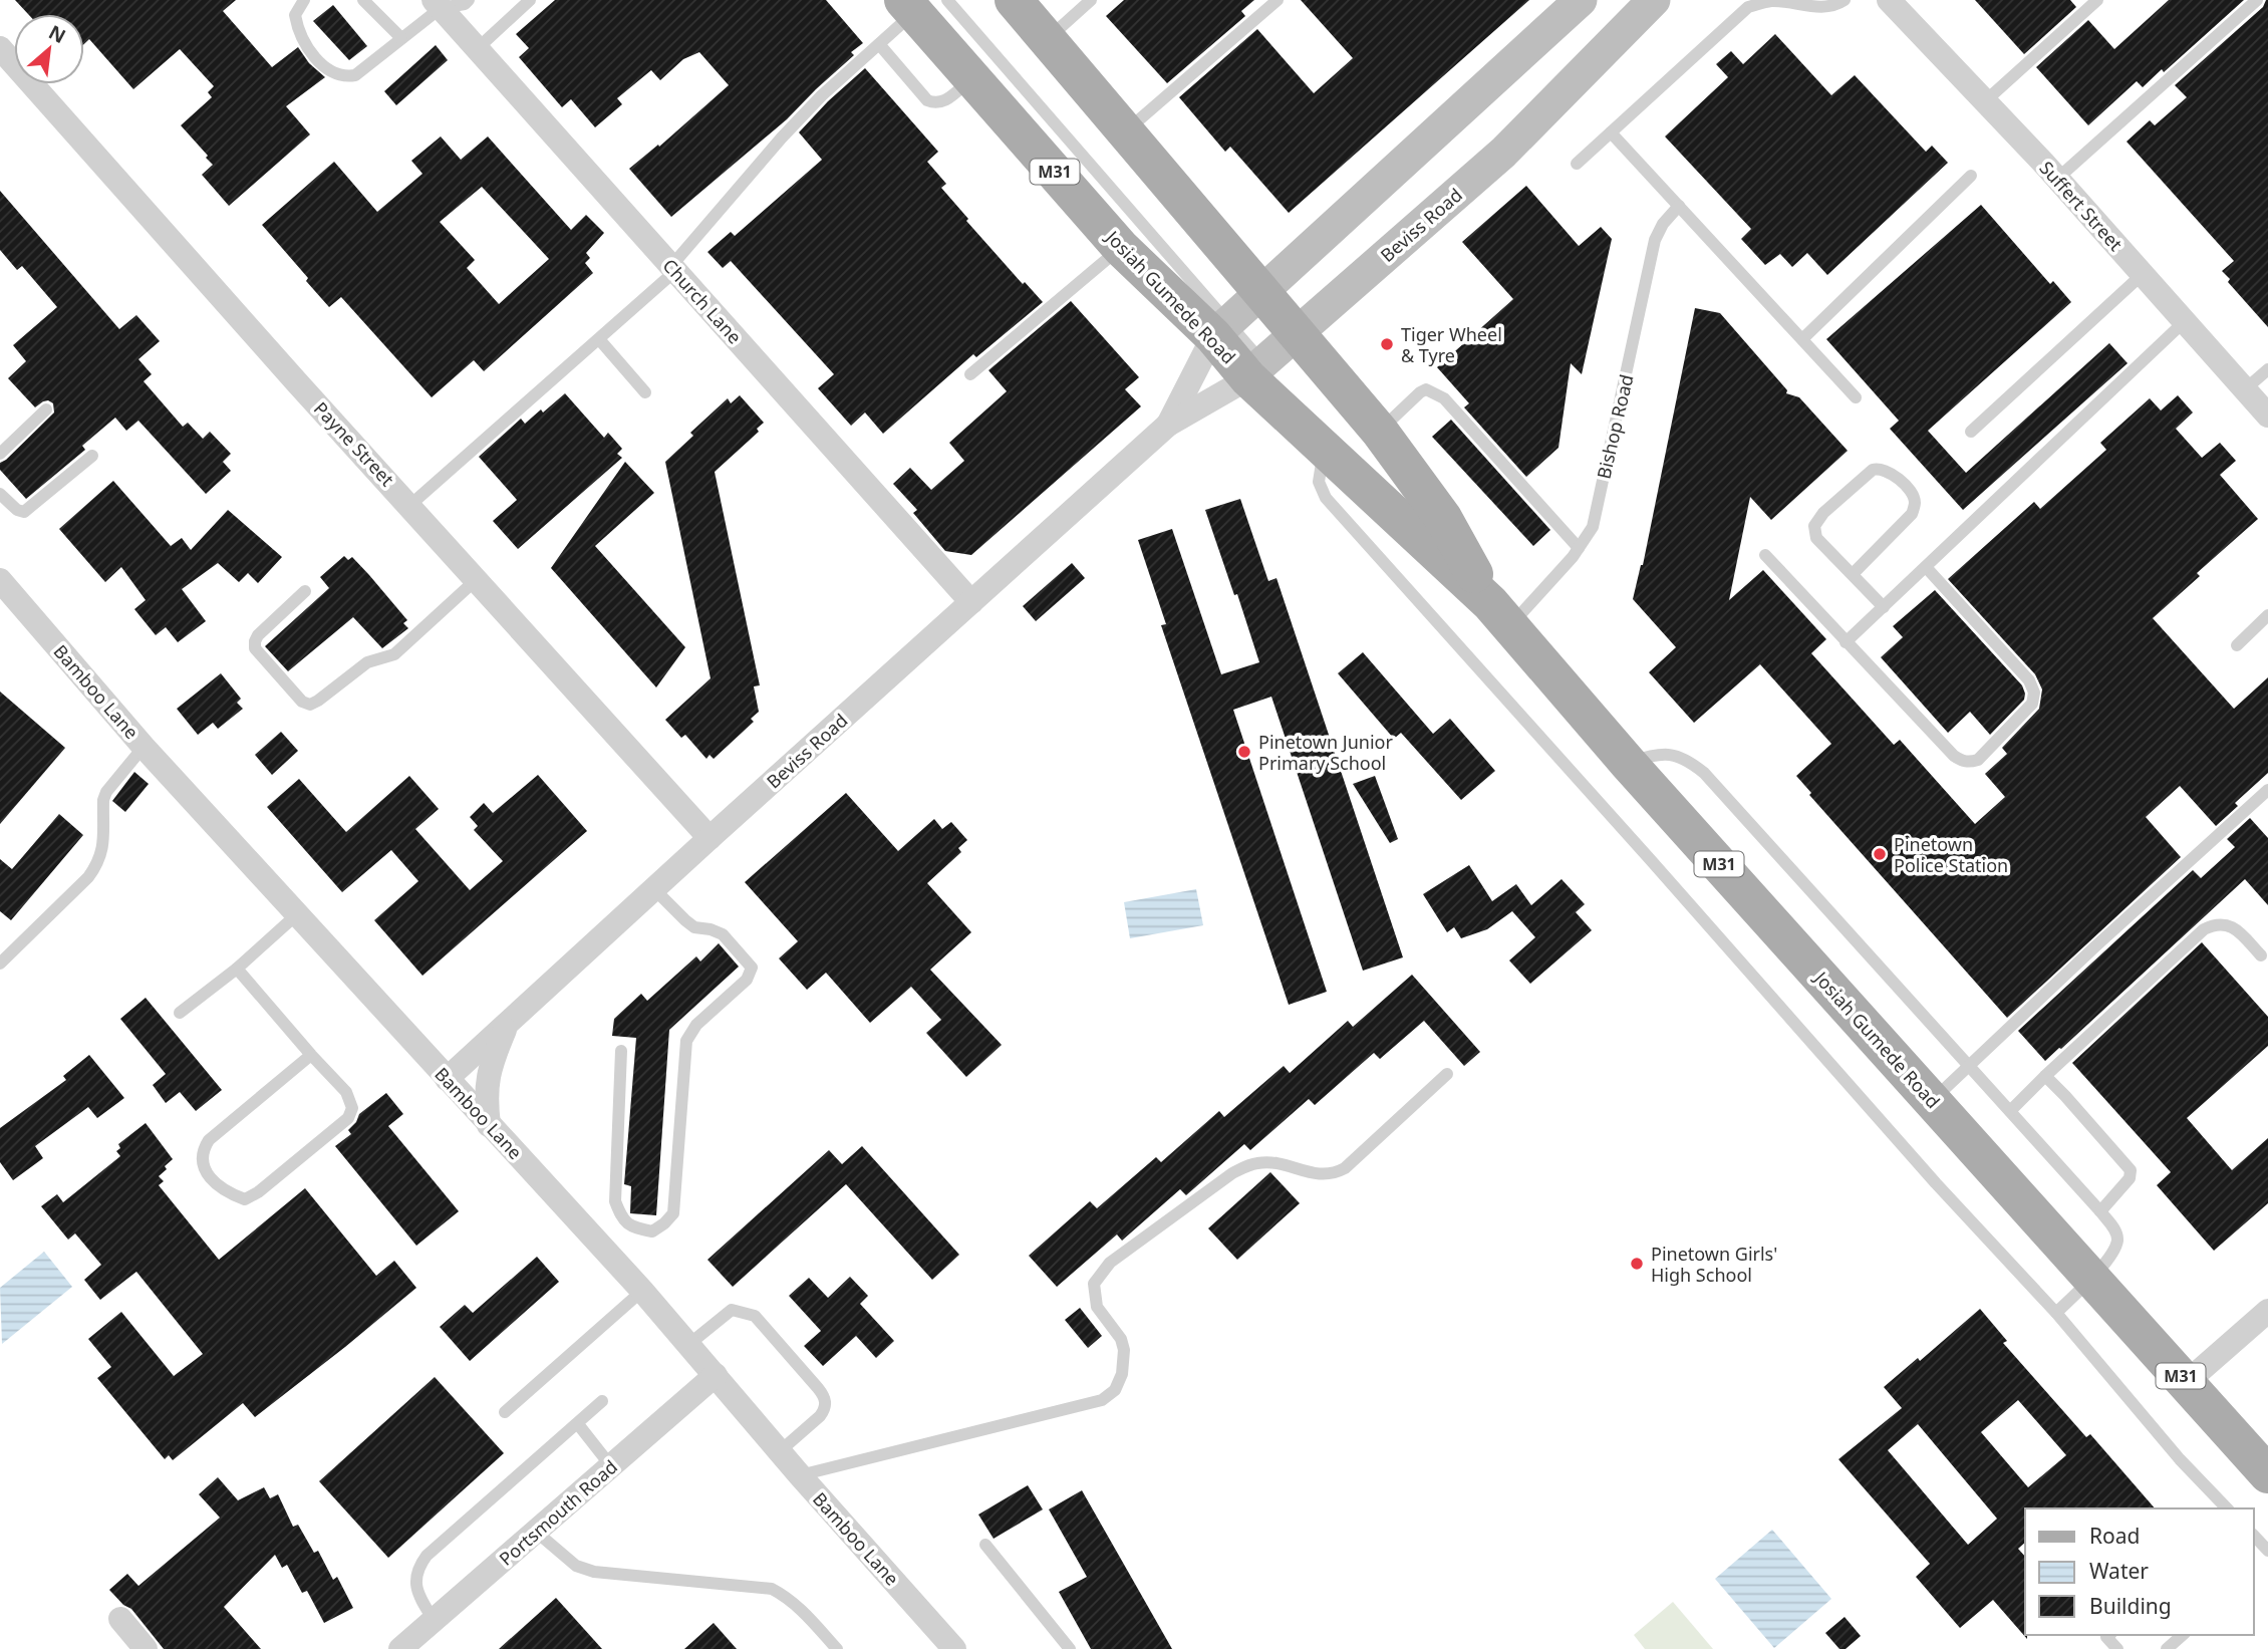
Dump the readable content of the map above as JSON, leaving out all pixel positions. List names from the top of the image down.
{
  "streets": {
    "main road": ["M31", "Beviss Road", "Josiah Gumede Road"],
    "street": [
      "Suffert Street",
      "Church Lane",
      "Payne Street",
      "Bamboo Lane",
      "Portsmouth Road"
    ],
    "lane": ["Bishop Road"]
  },
  "crossings": [
    ["Beviss Road", "Josiah Gumede Road"],
    ["Beviss Road", "Church Lane"],
    ["Beviss Road", "Payne Street"],
    ["Beviss Road", "Bamboo Lane"],
    ["Josiah Gumede Road", "Bishop Road"],
    ["Bamboo Lane", "Portsmouth Road"]
  ],
  "places": [
    "Tiger Wheel & Tyre",
    "Pinetown Junior Primary School",
    "Pinetown Police Station",
    "Pinetown Girls' High School"
  ],
  "legend": ["Road", "Water", "Building"],
  "north": "top right"
}
